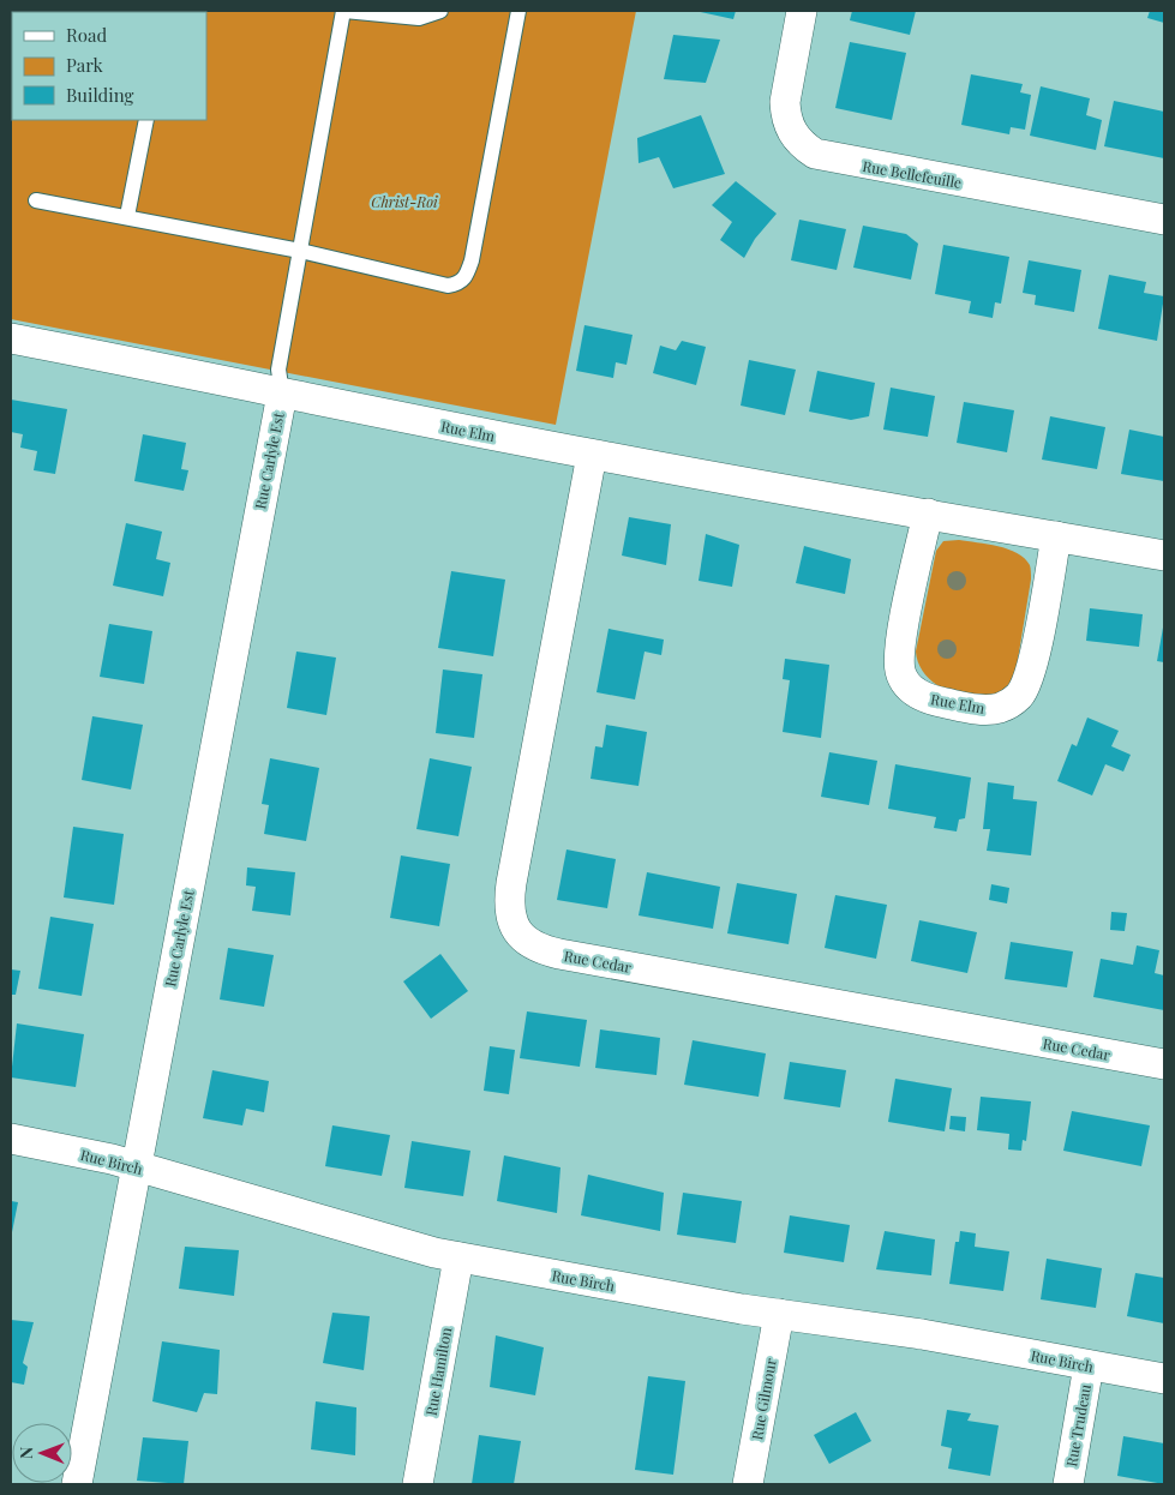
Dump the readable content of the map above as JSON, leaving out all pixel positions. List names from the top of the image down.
{
  "streets": {
    "street": [
      "Rue Bellefeuille",
      "Rue Elm",
      "Rue Carlyle Est",
      "Rue Cedar",
      "Rue Birch",
      "Rue Hamilton",
      "Rue Gilmour",
      "Rue Trudeau"
    ]
  },
  "crossings": [
    ["Rue Elm", "Rue Carlyle Est"],
    ["Rue Elm", "Rue Cedar"],
    ["Rue Carlyle Est", "Rue Birch"],
    ["Rue Birch", "Rue Hamilton"],
    ["Rue Birch", "Rue Gilmour"],
    ["Rue Birch", "Rue Trudeau"]
  ],
  "parks": ["Christ-Roi"],
  "legend": ["Road", "Park", "Building"],
  "north": "left"
}
